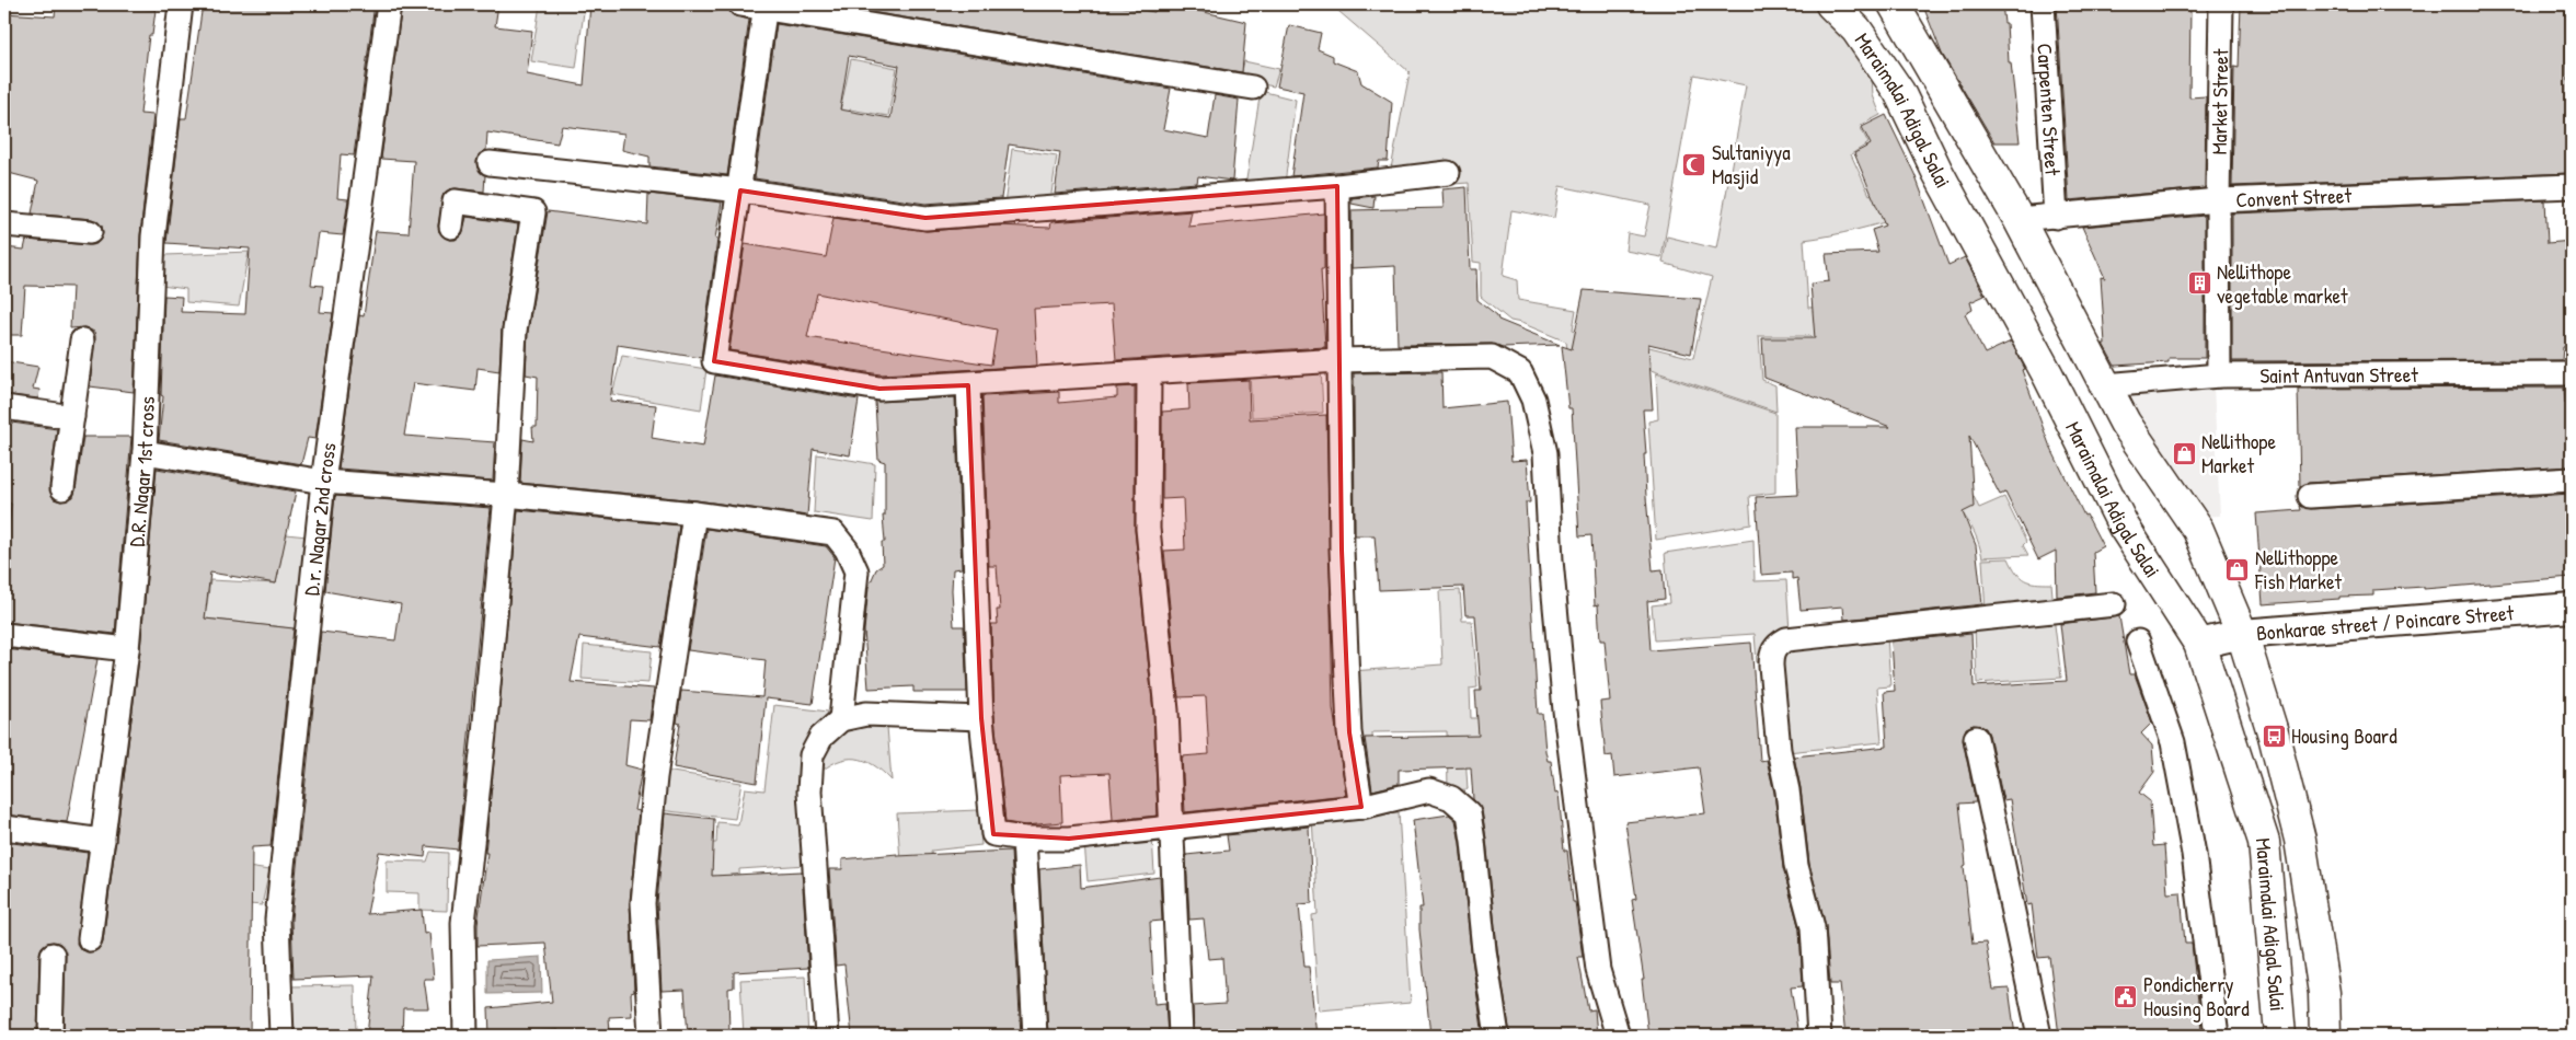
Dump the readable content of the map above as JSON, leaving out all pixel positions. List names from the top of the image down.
{
  "streets": {
    "main road": ["Maraimalai Adigal Salai"],
    "street": [
      "Market Street",
      "Carpenten Street",
      "Convent Street",
      "Saint Antuvan Street",
      "D.R. Nagar 1st cross",
      "D.r. Nagar 2nd cross",
      "Bonkarae street / Poincare Street"
    ]
  },
  "crossings": [
    ["Market Street", "Convent Street"],
    ["Market Street", "Saint Antuvan Street"],
    ["Maraimalai Adigal Salai", "Convent Street"],
    ["Maraimalai Adigal Salai", "Saint Antuvan Street"],
    ["Maraimalai Adigal Salai", "Bonkarae street / Poincare Street"],
    ["Carpenten Street", "Convent Street"]
  ],
  "places": {
    "mosque": ["Sultaniyya Masjid"],
    "building": ["Nellithope vegetable market"],
    "shop": ["Nellithope Market", "Nellithoppe Fish Market"],
    "bus stop": ["Housing Board"],
    "public building": ["Pondicherry Housing Board"]
  }
}
